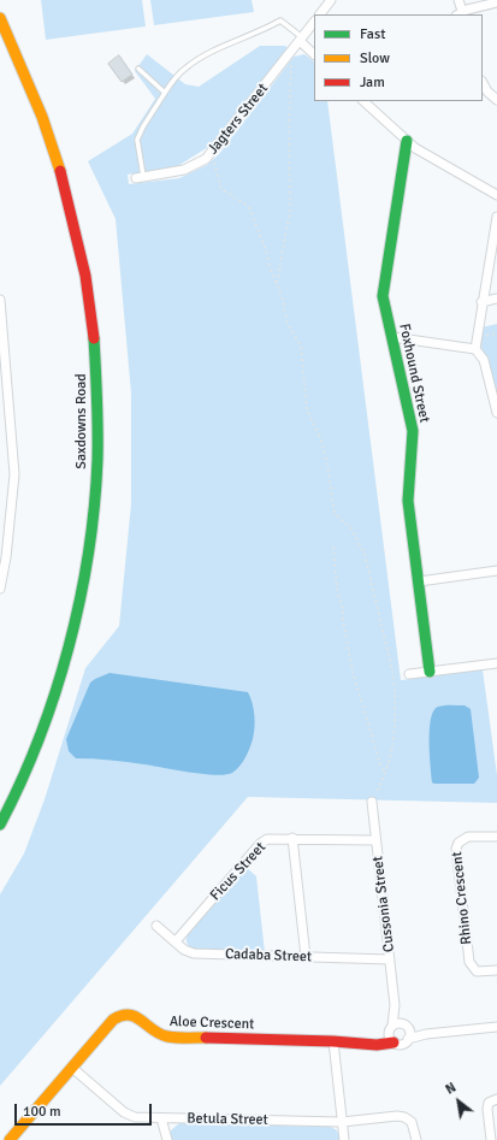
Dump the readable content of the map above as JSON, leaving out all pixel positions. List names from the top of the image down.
{
  "streets": {
    "street": [
      "Jagters Street",
      "Foxhound Street",
      "Saxdowns Road",
      "Ficus Street",
      "Rhino Crescent",
      "Cussonia Street",
      "Cadaba Street",
      "Aloe Crescent",
      "Betula Street"
    ]
  },
  "crossings": [
    ["Ficus Street", "Cussonia Street"],
    ["Ficus Street", "Cadaba Street"],
    ["Cussonia Street", "Cadaba Street"],
    ["Cussonia Street", "Aloe Crescent"],
    ["Aloe Crescent", "Betula Street"]
  ],
  "legend": ["Fast", "Slow", "Jam"],
  "scale_bar": "100 m",
  "north": "top left"
}
